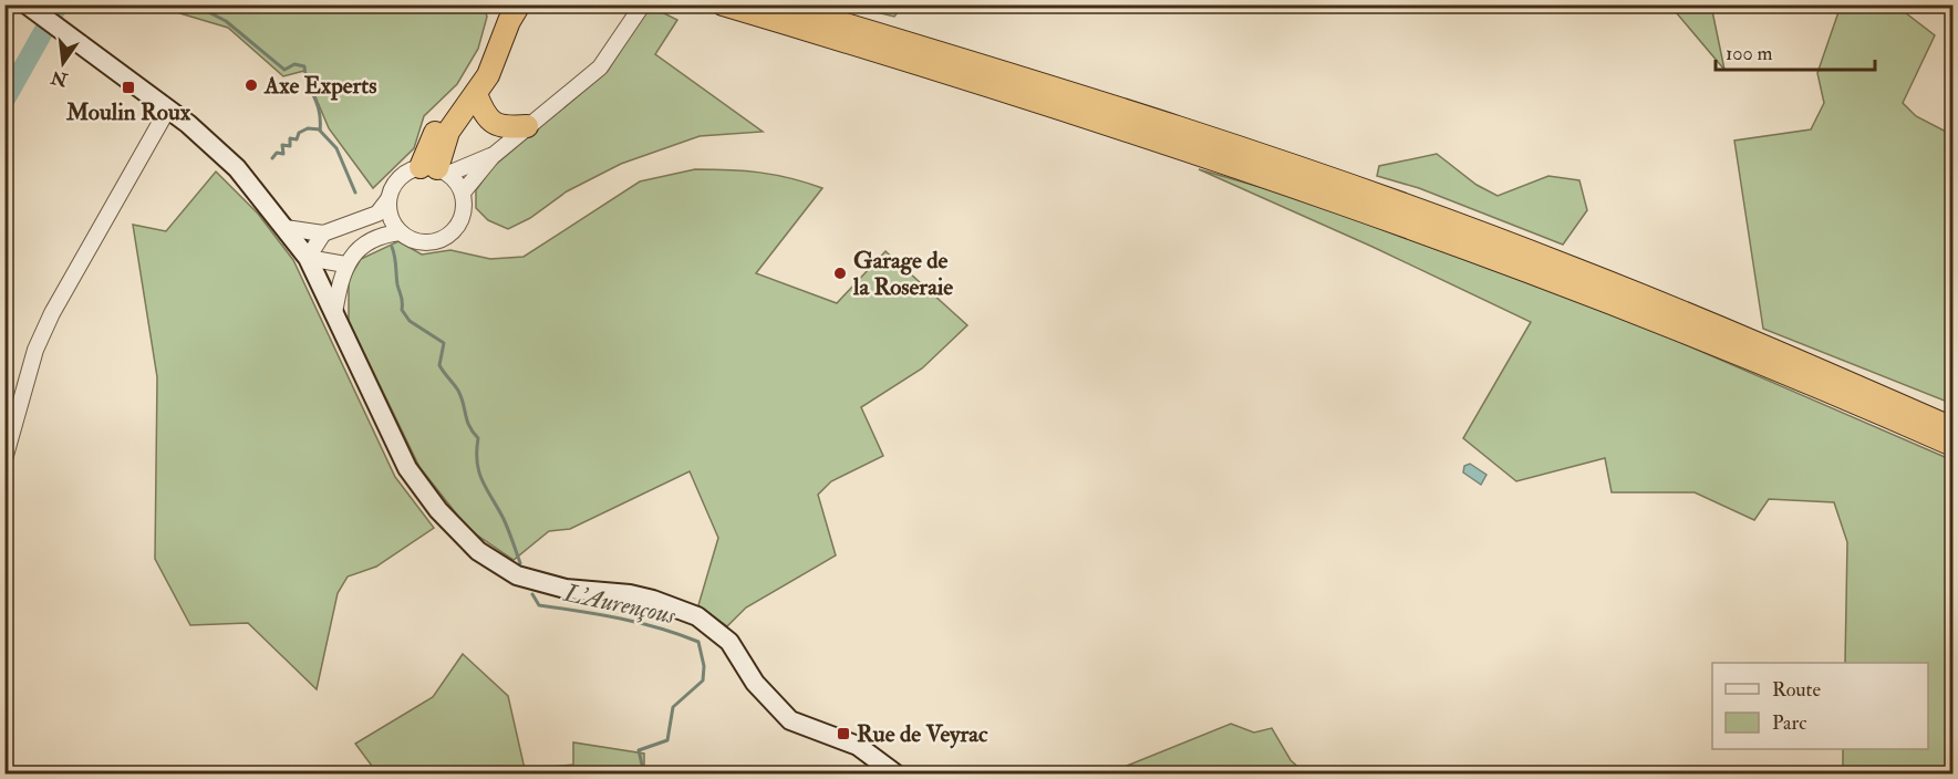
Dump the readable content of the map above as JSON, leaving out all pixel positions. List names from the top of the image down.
{
  "water": ["L'Aurençous"],
  "places": {
    "other": ["Axe Experts", "Garage de la Roseraie"],
    "transit": ["Moulin Roux", "Rue de Veyrac"]
  },
  "legend": ["Route", "Parc"],
  "scale_bar": "100 m",
  "north": "bottom"
}
